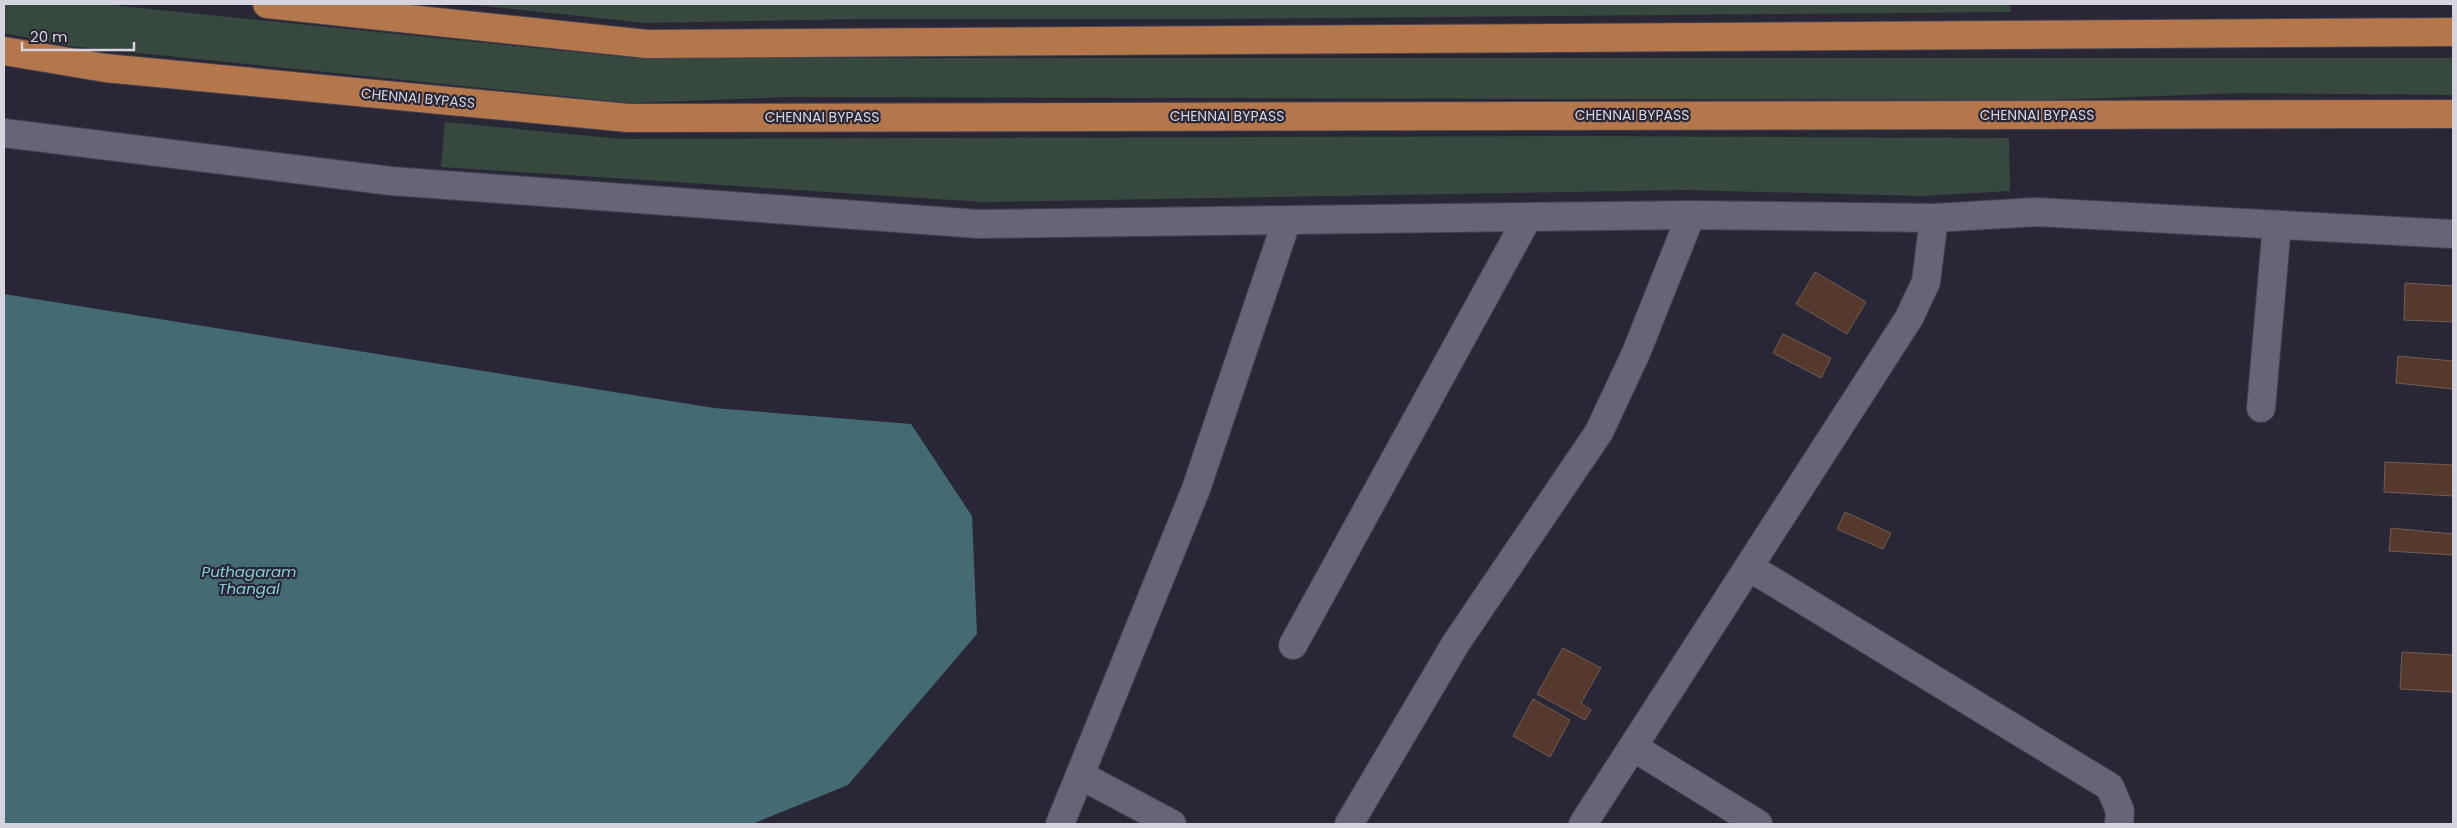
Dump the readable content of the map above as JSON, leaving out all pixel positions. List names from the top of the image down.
{
  "streets": {
    "highway": ["CHENNAI BYPASS"]
  },
  "water": ["Puthagaram Thangal"],
  "scale_bar": "20 m"
}
